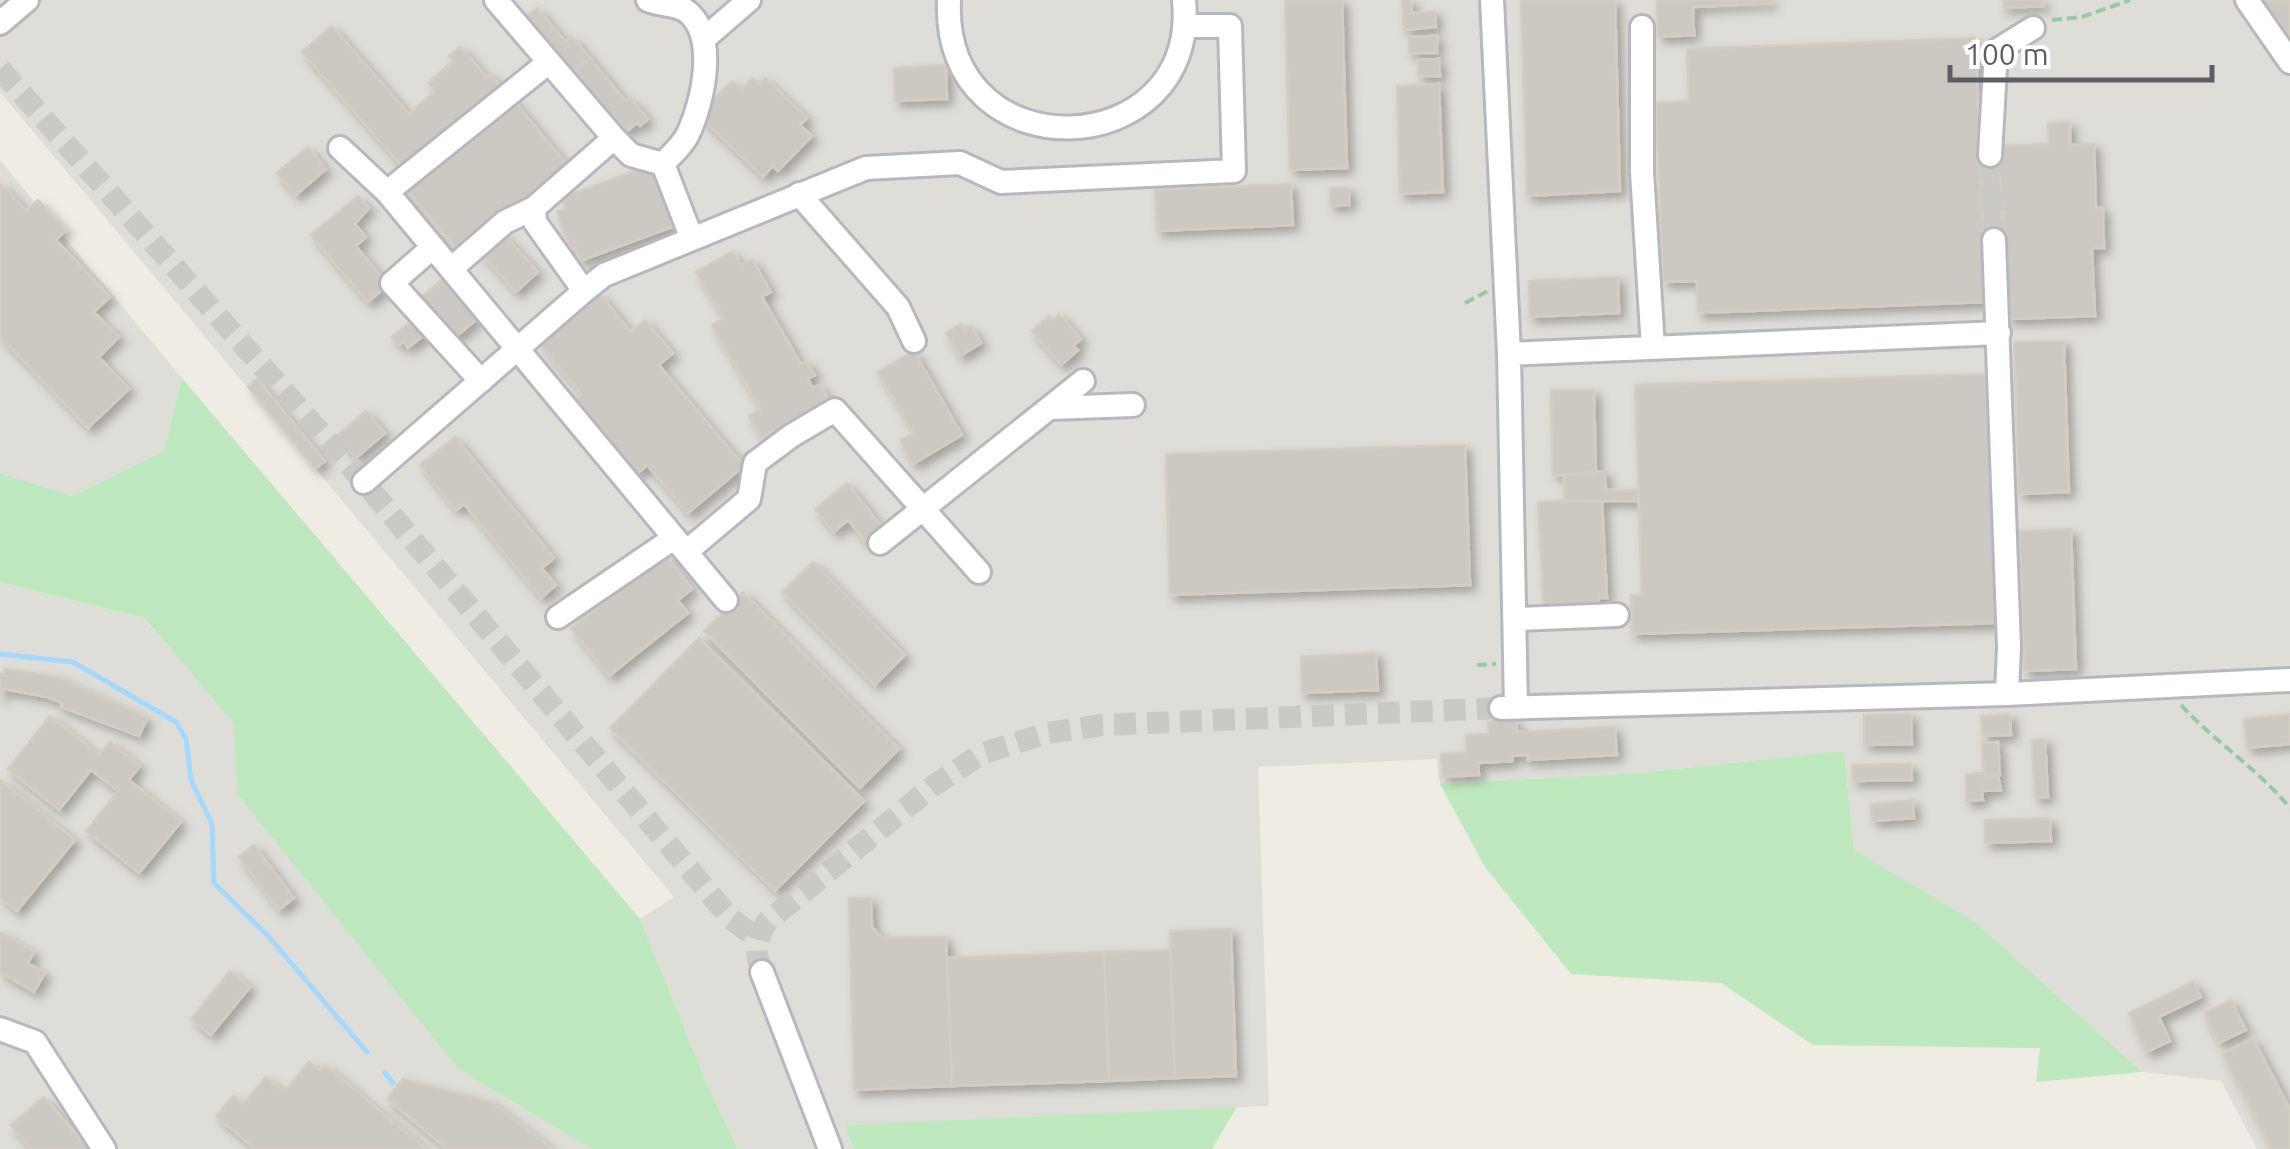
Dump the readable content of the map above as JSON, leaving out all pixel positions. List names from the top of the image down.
{
  "scale_bar": "100 m"
}
